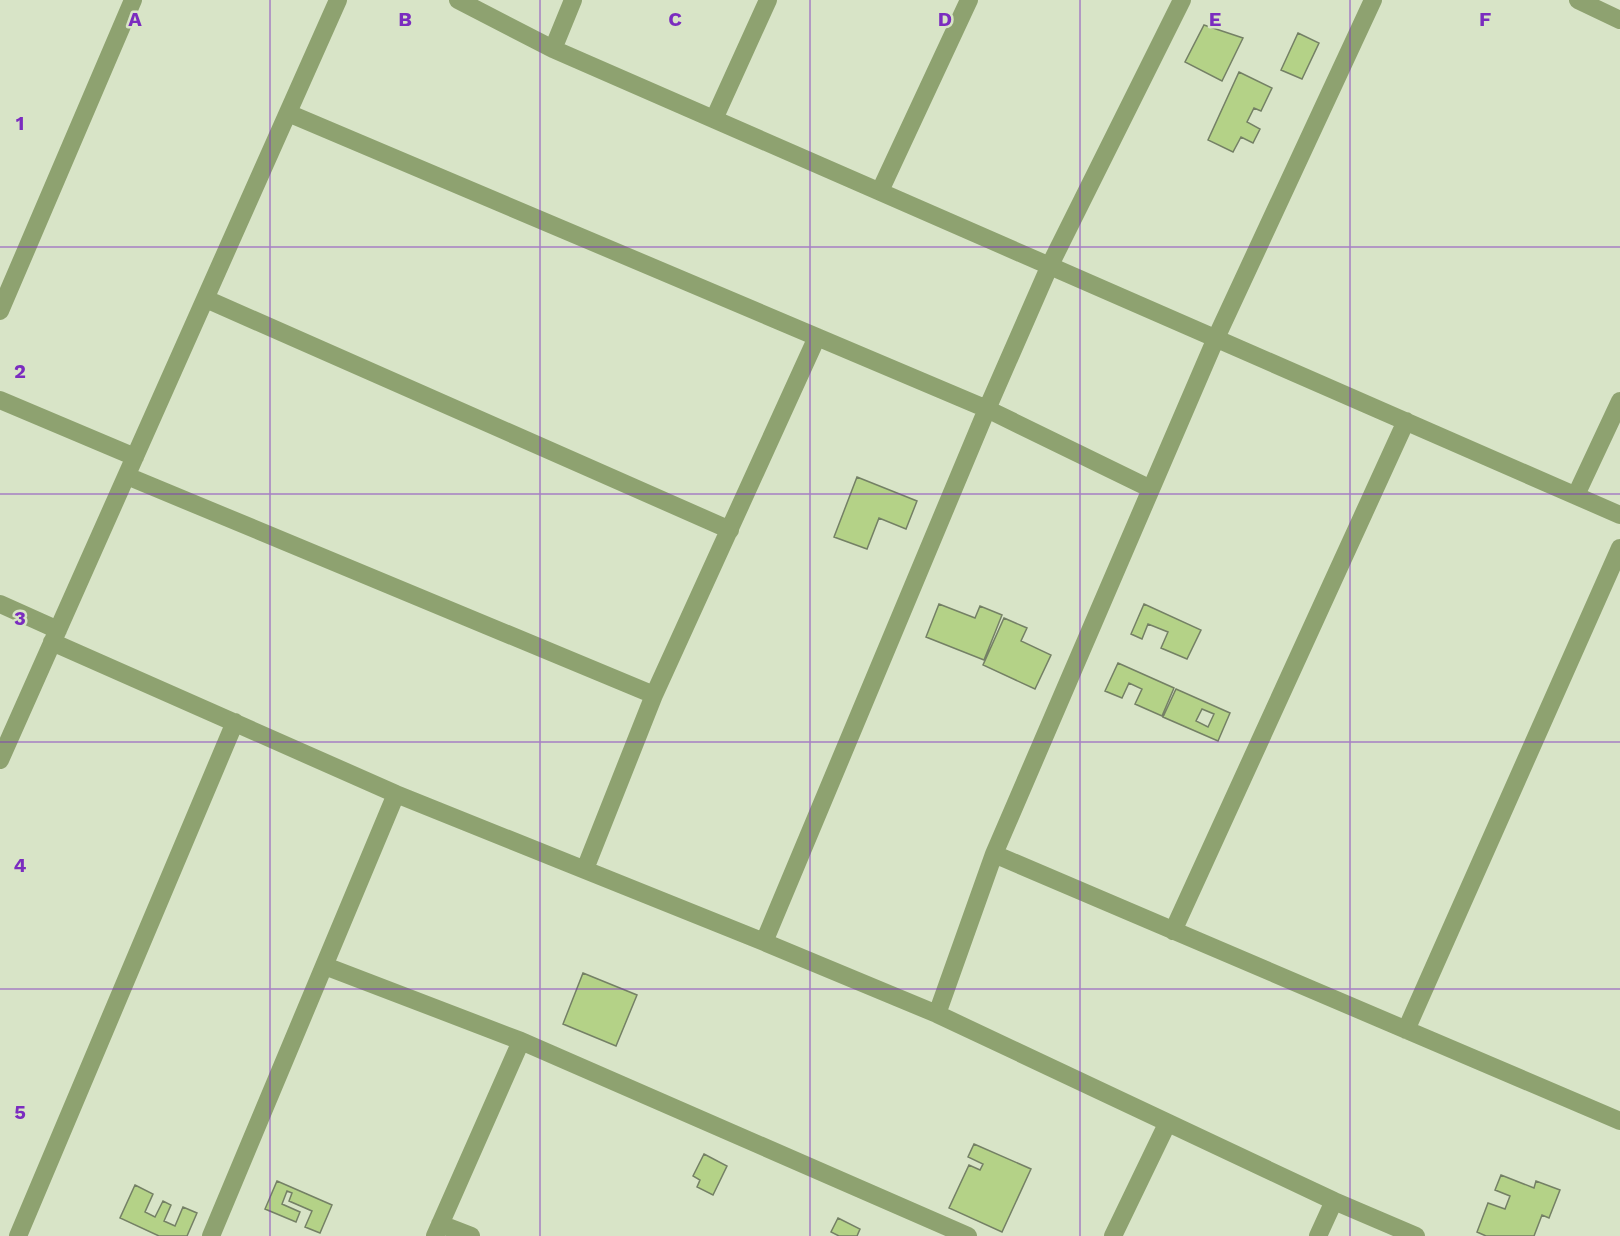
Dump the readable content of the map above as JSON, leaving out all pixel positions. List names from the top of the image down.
{
  "grid": {
    "columns": [
      "A",
      "B",
      "C",
      "D",
      "E",
      "F"
    ],
    "rows": [
      "1",
      "2",
      "3",
      "4",
      "5"
    ]
  }
}
